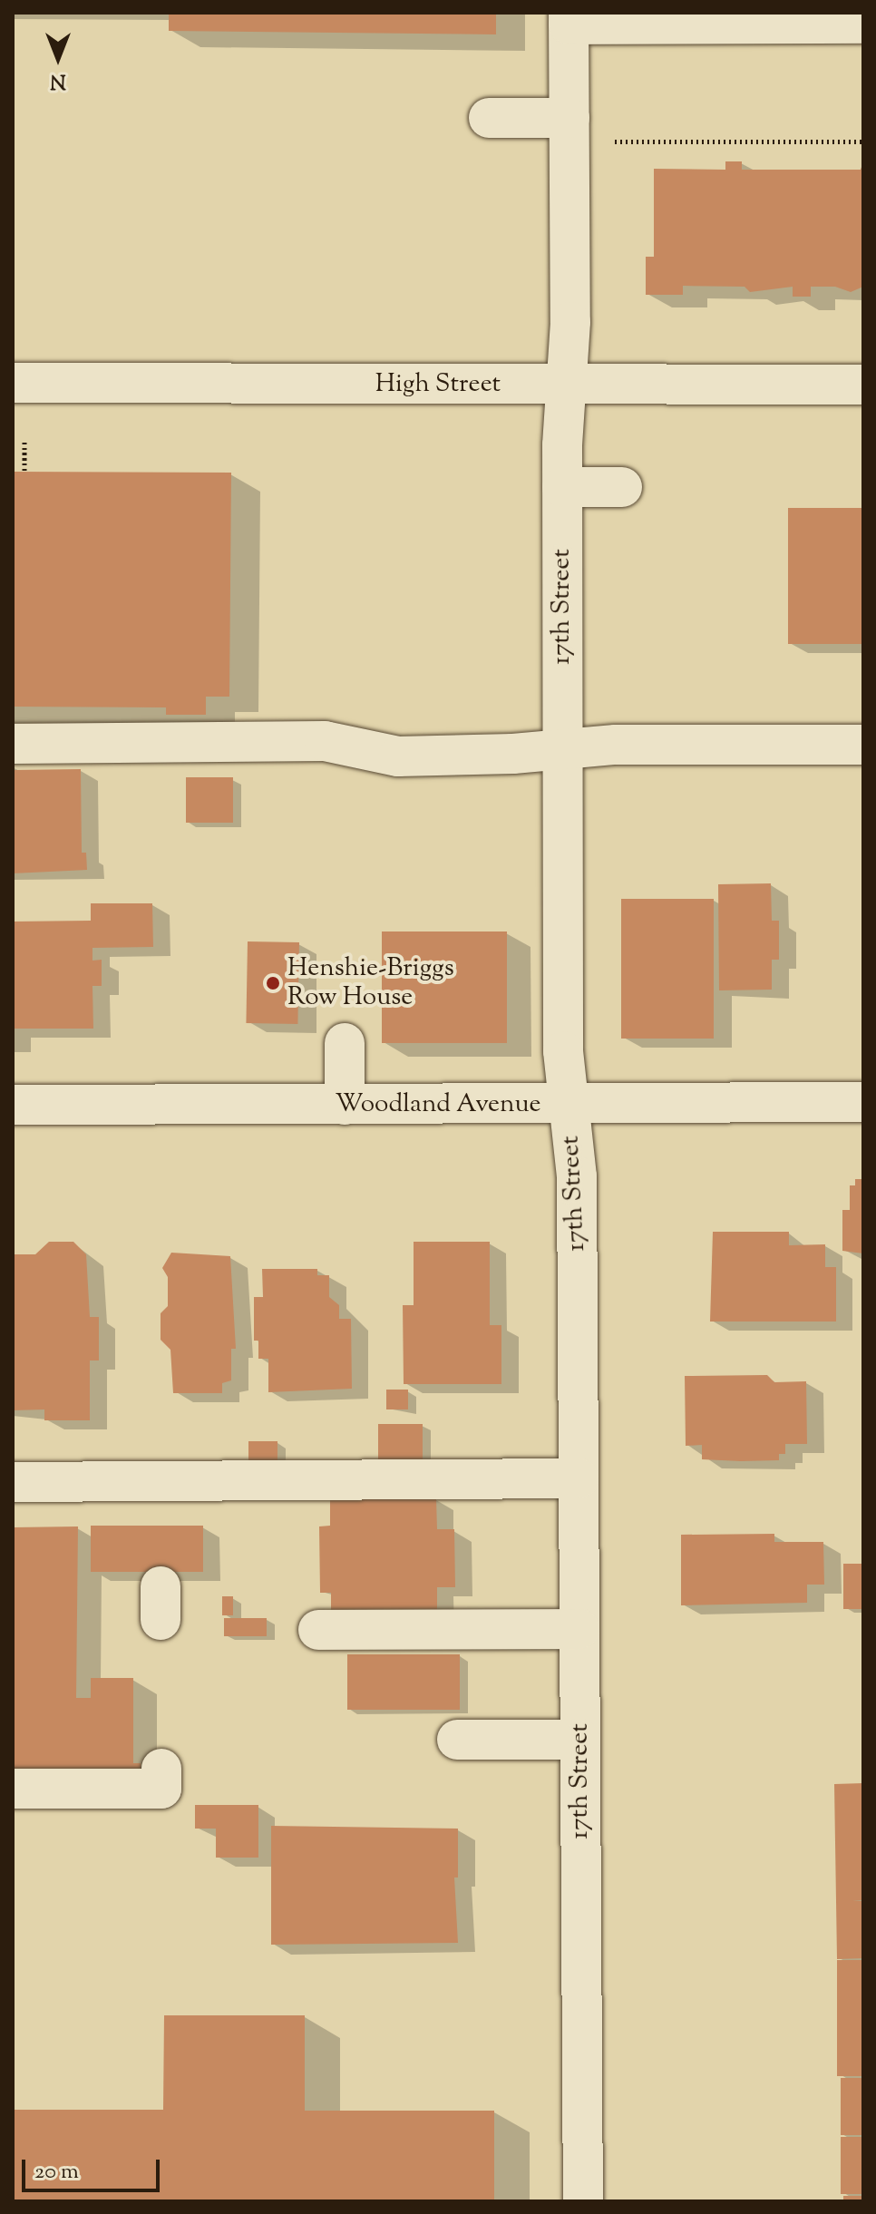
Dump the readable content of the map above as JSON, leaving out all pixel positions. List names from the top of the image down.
{
  "streets": {
    "street": ["High Street", "17th Street", "Woodland Avenue"]
  },
  "crossings": [
    ["High Street", "17th Street"],
    ["17th Street", "Woodland Avenue"]
  ],
  "places": ["Henshie-Briggs Row House"],
  "scale_bar": "20 m",
  "north": "bottom"
}
